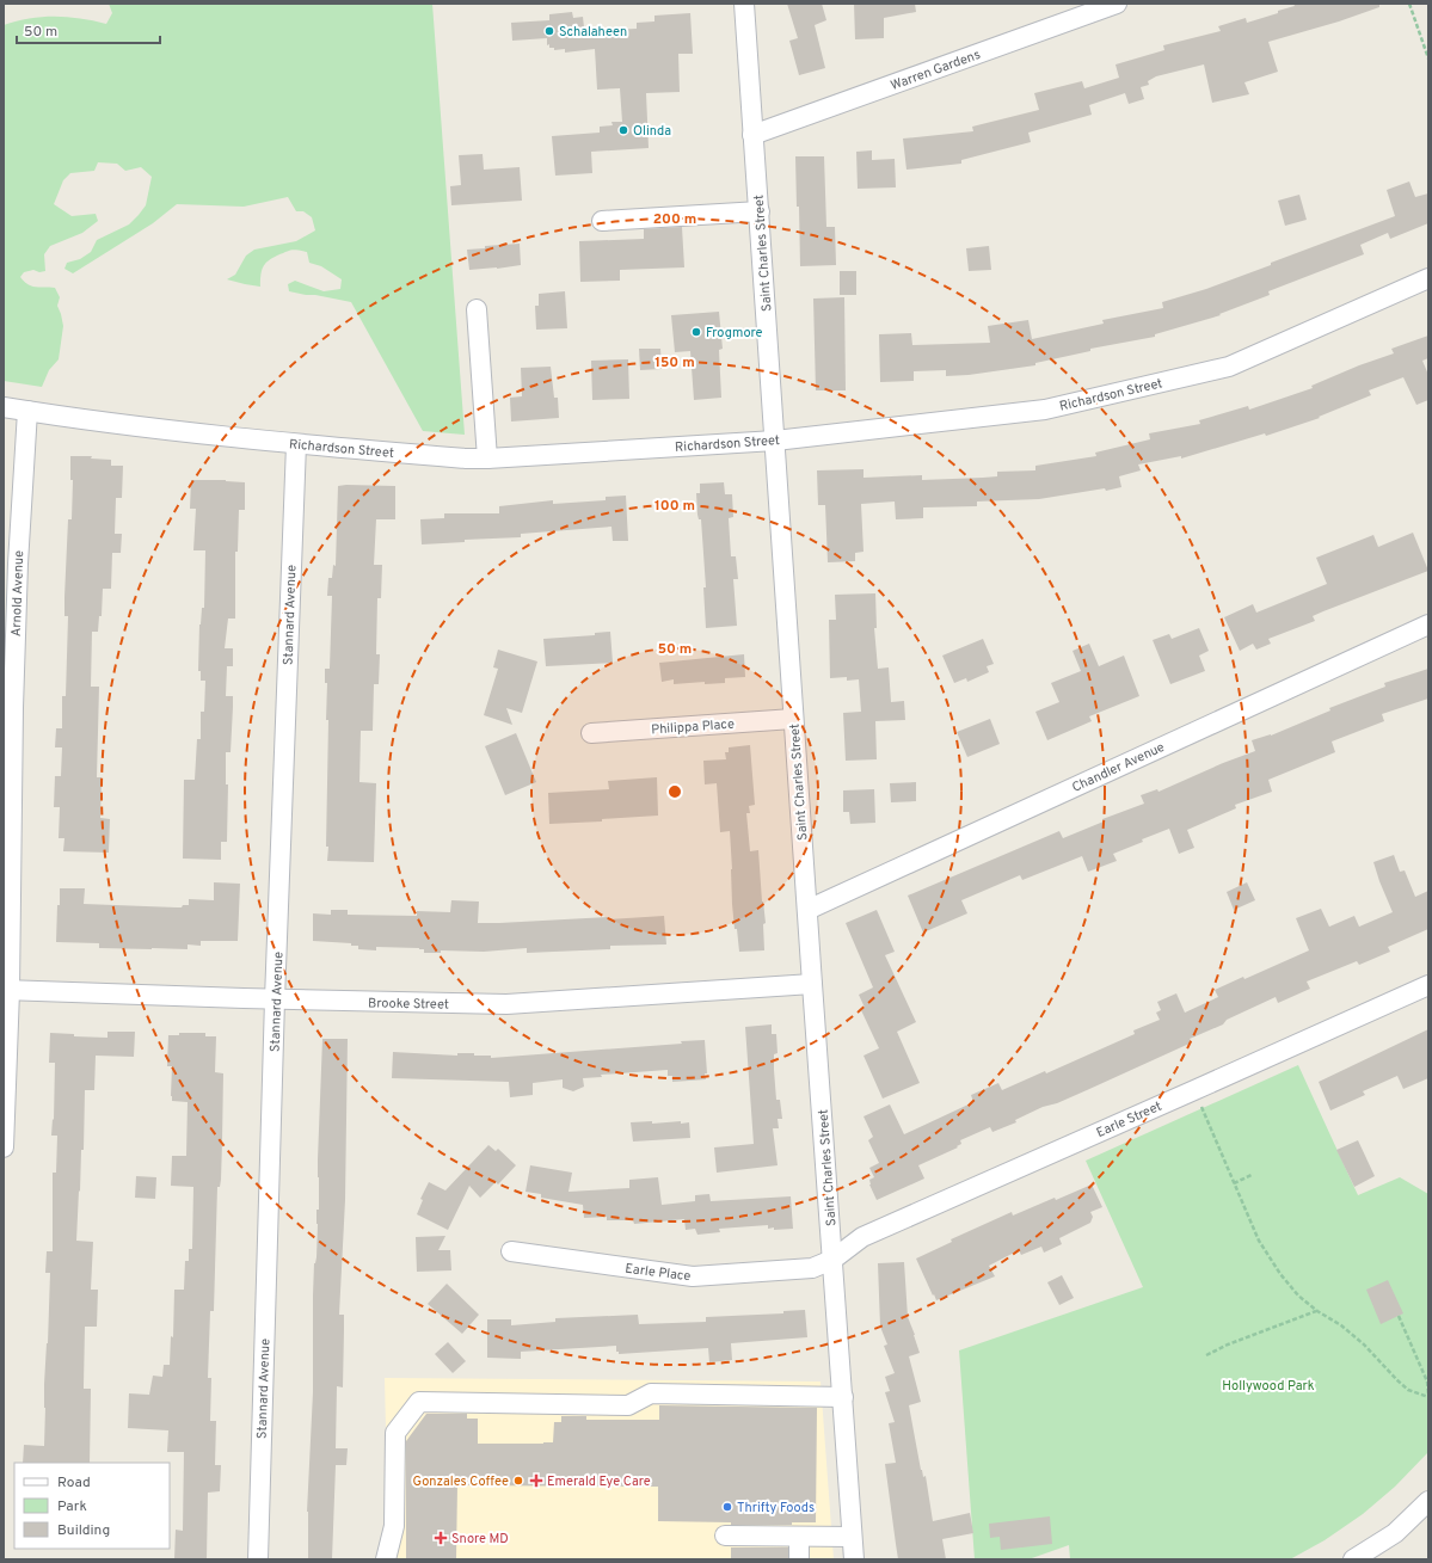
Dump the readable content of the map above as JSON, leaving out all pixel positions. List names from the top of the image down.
{
  "streets": {
    "street": [
      "Warren Gardens",
      "Saint Charles Street",
      "Richardson Street",
      "Arnold Avenue",
      "Stannard Avenue",
      "Philippa Place",
      "Chandler Avenue",
      "Brooke Street",
      "Earle Street",
      "Earle Place"
    ]
  },
  "crossings": [
    ["Warren Gardens", "Saint Charles Street"],
    ["Saint Charles Street", "Richardson Street"],
    ["Saint Charles Street", "Philippa Place"],
    ["Saint Charles Street", "Chandler Avenue"],
    ["Saint Charles Street", "Brooke Street"],
    ["Saint Charles Street", "Earle Street"],
    ["Saint Charles Street", "Earle Place"],
    ["Richardson Street", "Arnold Avenue"],
    ["Richardson Street", "Stannard Avenue"],
    ["Arnold Avenue", "Brooke Street"],
    ["Stannard Avenue", "Brooke Street"],
    ["Earle Street", "Earle Place"]
  ],
  "parks": ["Hollywood Park"],
  "places": {
    "other": [
      "Schalaheen",
      "Olinda",
      "Frogmore",
      "Gonzales Coffee",
      "Thrifty Foods"
    ],
    "health": ["Emerald Eye Care", "Snore MD"]
  },
  "legend": ["Road", "Park", "Building"],
  "scale_bar": "50 m",
  "rings": [
    "200 m",
    "150 m",
    "100 m",
    "50 m"
  ]
}
